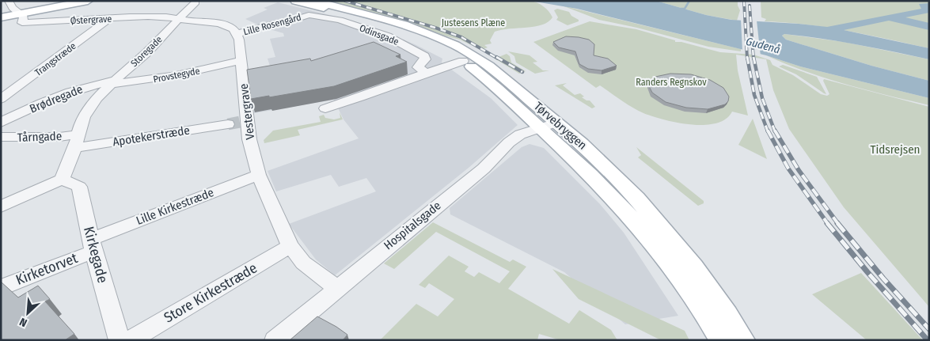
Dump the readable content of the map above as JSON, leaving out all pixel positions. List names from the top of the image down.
{
  "streets": {
    "main road": ["Tørvebryggen"],
    "street": [
      "Østergrave",
      "Lille Rosengård",
      "Odinsgade",
      "Storegade",
      "Trangstræde",
      "Provstegyde",
      "Brødregade",
      "Vestergrave",
      "Apotekerstræde",
      "Tårngade",
      "Lille Kirkestræde",
      "Hospitalsgade",
      "Kirkegade",
      "Kirketorvet",
      "Store Kirkestræde"
    ]
  },
  "crossings": [
    ["Østergrave", "Storegade"],
    ["Østergrave", "Trangstræde"],
    ["Lille Rosengård", "Odinsgade"],
    ["Lille Rosengård", "Vestergrave"],
    ["Storegade", "Provstegyde"],
    ["Storegade", "Brødregade"],
    ["Storegade", "Apotekerstræde"],
    ["Storegade", "Tårngade"],
    ["Storegade", "Kirkegade"],
    ["Provstegyde", "Brødregade"],
    ["Provstegyde", "Vestergrave"],
    ["Vestergrave", "Apotekerstræde"],
    ["Vestergrave", "Lille Kirkestræde"],
    ["Vestergrave", "Hospitalsgade"],
    ["Vestergrave", "Store Kirkestræde"],
    ["Tørvebryggen", "Hospitalsgade"],
    ["Apotekerstræde", "Tårngade"],
    ["Lille Kirkestræde", "Kirkegade"],
    ["Lille Kirkestræde", "Kirketorvet"],
    ["Kirkegade", "Kirketorvet"]
  ],
  "water": ["Gudenå"],
  "parks": ["Justesens Plæne", "Randers Regnskov", "Tidsrejsen"],
  "north": "bottom left"
}
